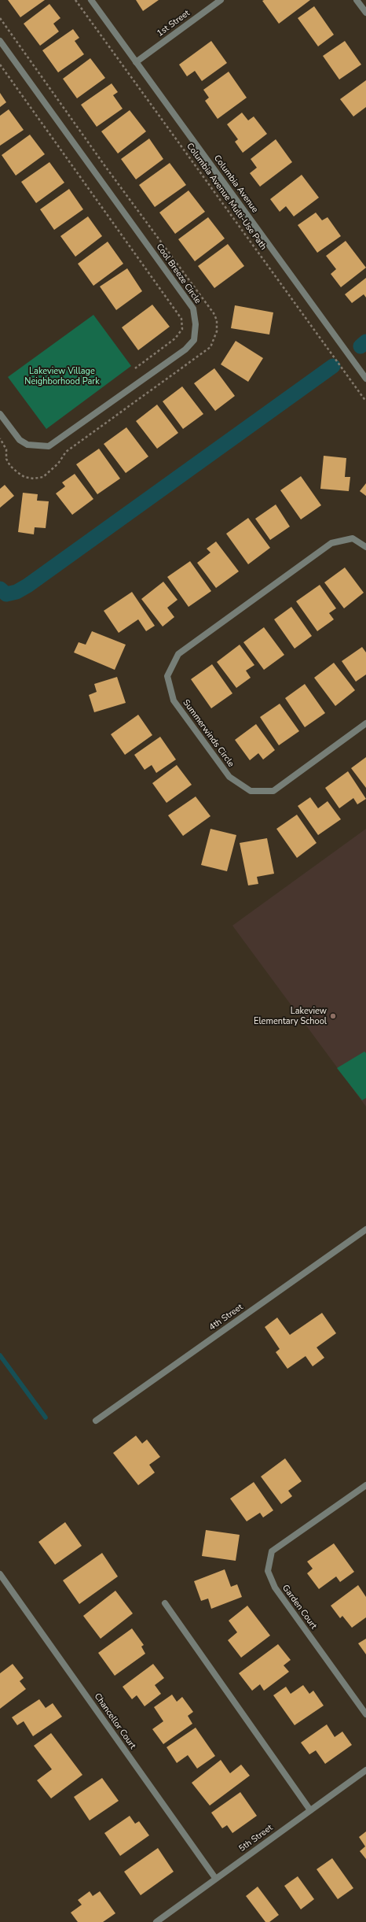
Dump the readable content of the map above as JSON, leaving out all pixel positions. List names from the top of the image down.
{
  "streets": {
    "street": [
      "1st Street",
      "Columbia Avenue",
      "Cool Breeze Circle",
      "Summerwinds Circle",
      "4th Street",
      "Garden Court",
      "Chancellor Court",
      "5th Street"
    ],
    "path": ["Columbia Avenue Multi-Use Path"]
  },
  "crossings": [
    ["1st Street", "Columbia Avenue"],
    ["Chancellor Court", "5th Street"]
  ],
  "parks": ["Lakeview Village Neighborhood Park"],
  "places": ["Lakeview Elementary School"]
}
